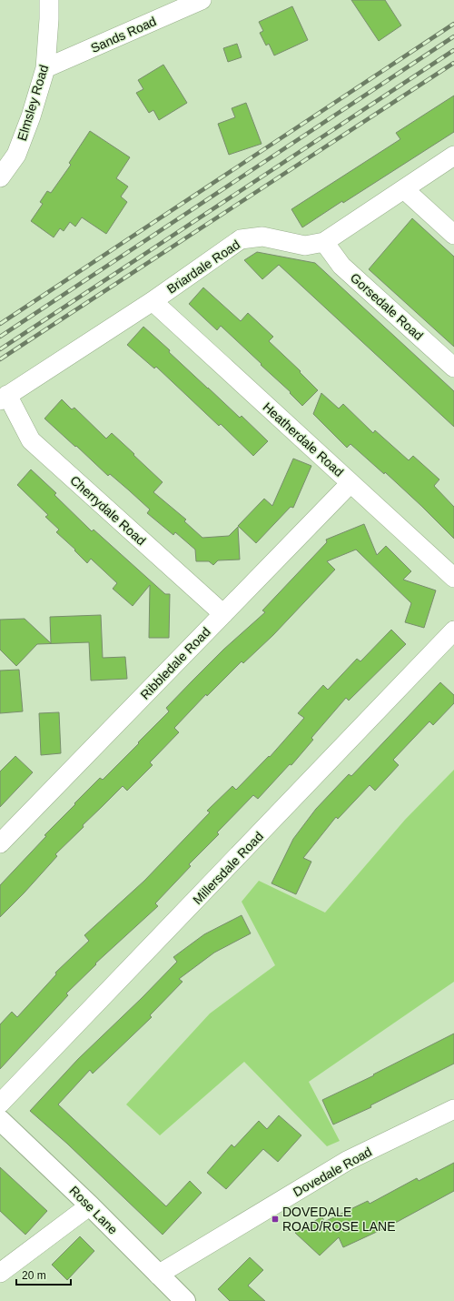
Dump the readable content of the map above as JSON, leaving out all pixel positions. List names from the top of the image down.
{
  "streets": {
    "street": [
      "Sands Road",
      "Elmsley Road",
      "Briardale Road",
      "Gorsedale Road",
      "Heatherdale Road",
      "Cherrydale Road",
      "Ribbledale Road",
      "Millersdale Road",
      "Dovedale Road",
      "Rose Lane"
    ]
  },
  "crossings": [
    ["Sands Road", "Elmsley Road"],
    ["Briardale Road", "Gorsedale Road"],
    ["Briardale Road", "Heatherdale Road"],
    ["Briardale Road", "Cherrydale Road"],
    ["Heatherdale Road", "Ribbledale Road"],
    ["Cherrydale Road", "Ribbledale Road"],
    ["Dovedale Road", "Rose Lane"]
  ],
  "places": {
    "transit": ["DOVEDALE ROAD/ROSE LANE"]
  },
  "scale_bar": "20 m"
}
